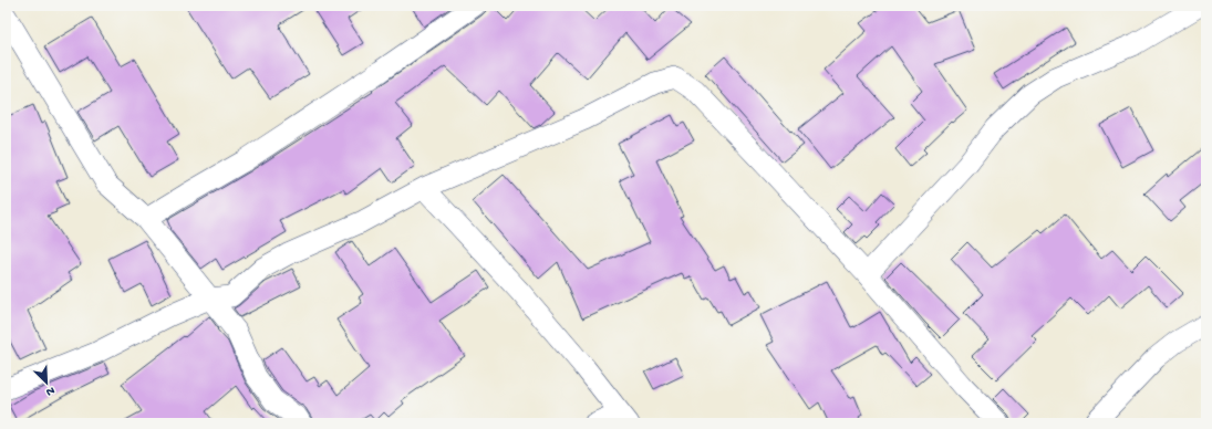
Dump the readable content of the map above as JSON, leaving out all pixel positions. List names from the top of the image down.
{
  "north": "bottom right"
}
